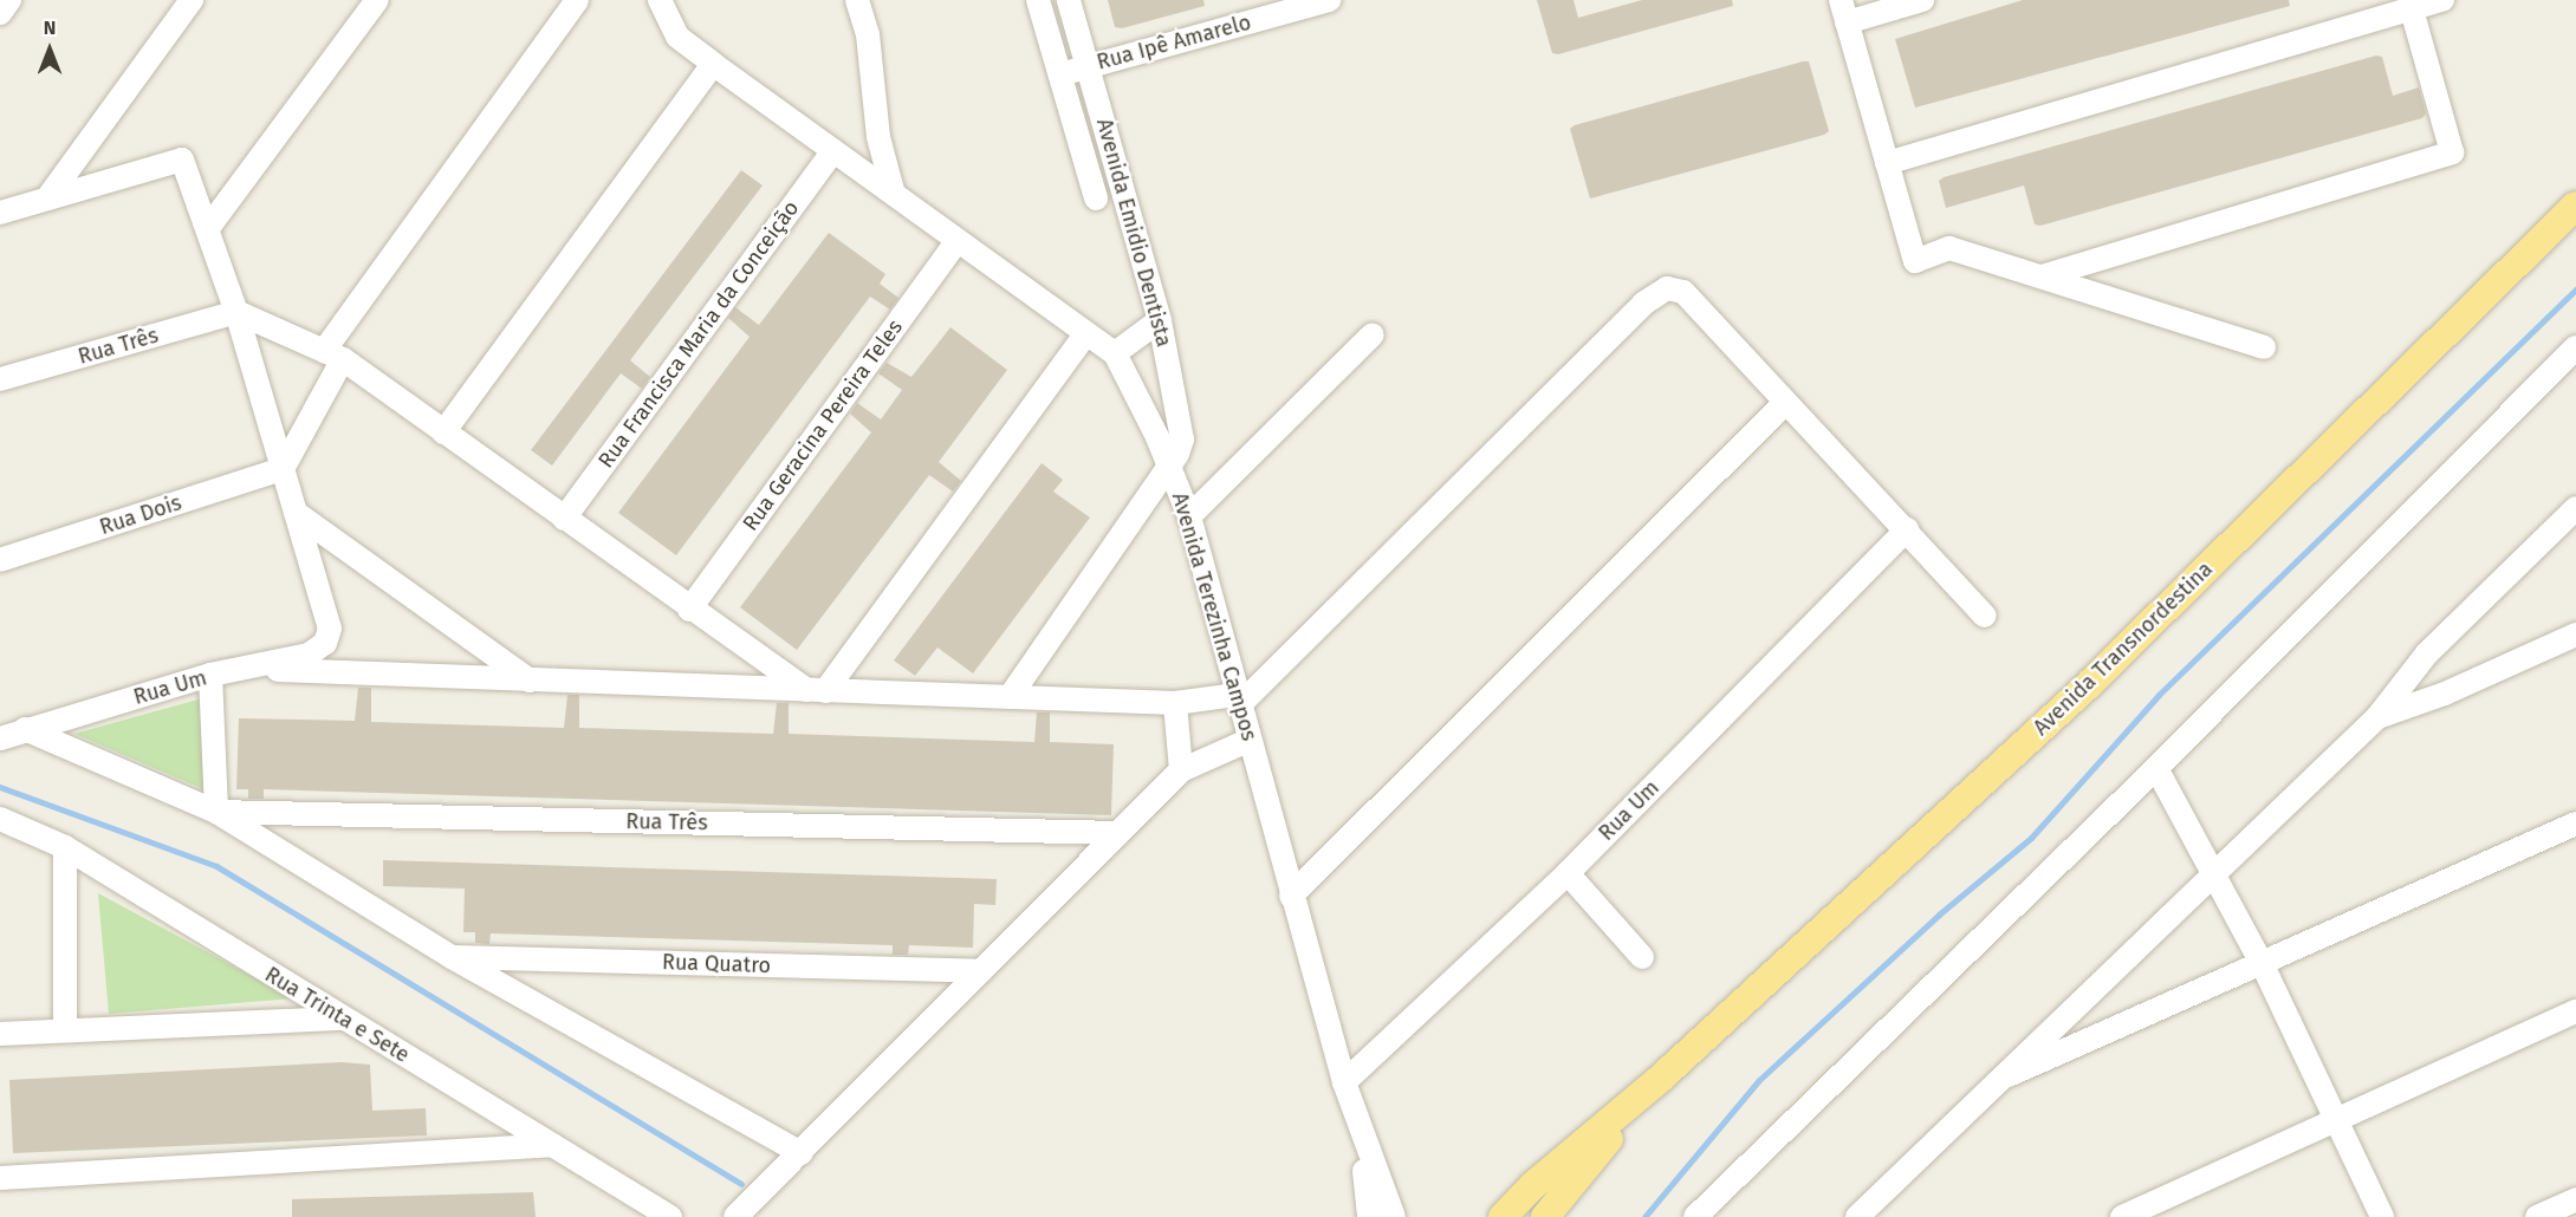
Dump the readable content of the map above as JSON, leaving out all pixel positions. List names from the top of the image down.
{
  "streets": {
    "main road": ["Avenida Transnordestina"],
    "street": [
      "Rua Ipê Amarelo",
      "Avenida Emidio Dentista",
      "Rua Francisca Maria da Conceição",
      "Rua Três",
      "Rua Geracina Pereira Teles",
      "Rua Dois",
      "Avenida Terezinha Campos",
      "Rua Um",
      "Rua Quatro",
      "Rua Trinta e Sete"
    ]
  },
  "crossings": [
    ["Rua Ipê Amarelo", "Avenida Emidio Dentista"],
    ["Avenida Emidio Dentista", "Avenida Terezinha Campos"],
    ["Rua Francisca Maria da Conceição", "Avenida Terezinha Campos"],
    ["Rua Geracina Pereira Teles", "Avenida Terezinha Campos"],
    ["Avenida Terezinha Campos", "Rua Um"]
  ],
  "north": "top"
}
